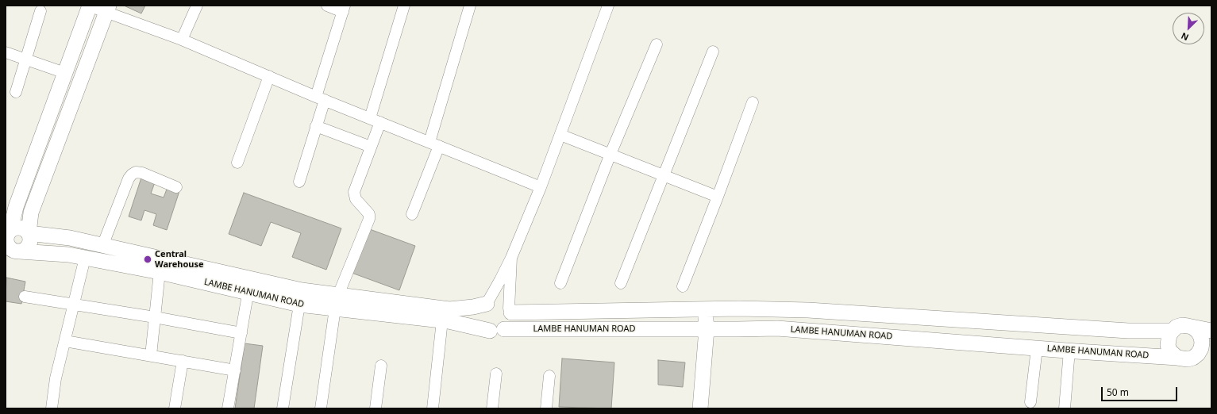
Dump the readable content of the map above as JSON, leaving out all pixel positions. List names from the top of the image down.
{
  "streets": {
    "main road": ["LAMBE HANUMAN ROAD"]
  },
  "places": ["Central Warehouse"],
  "scale_bar": "50 m",
  "north": "bottom left"
}
